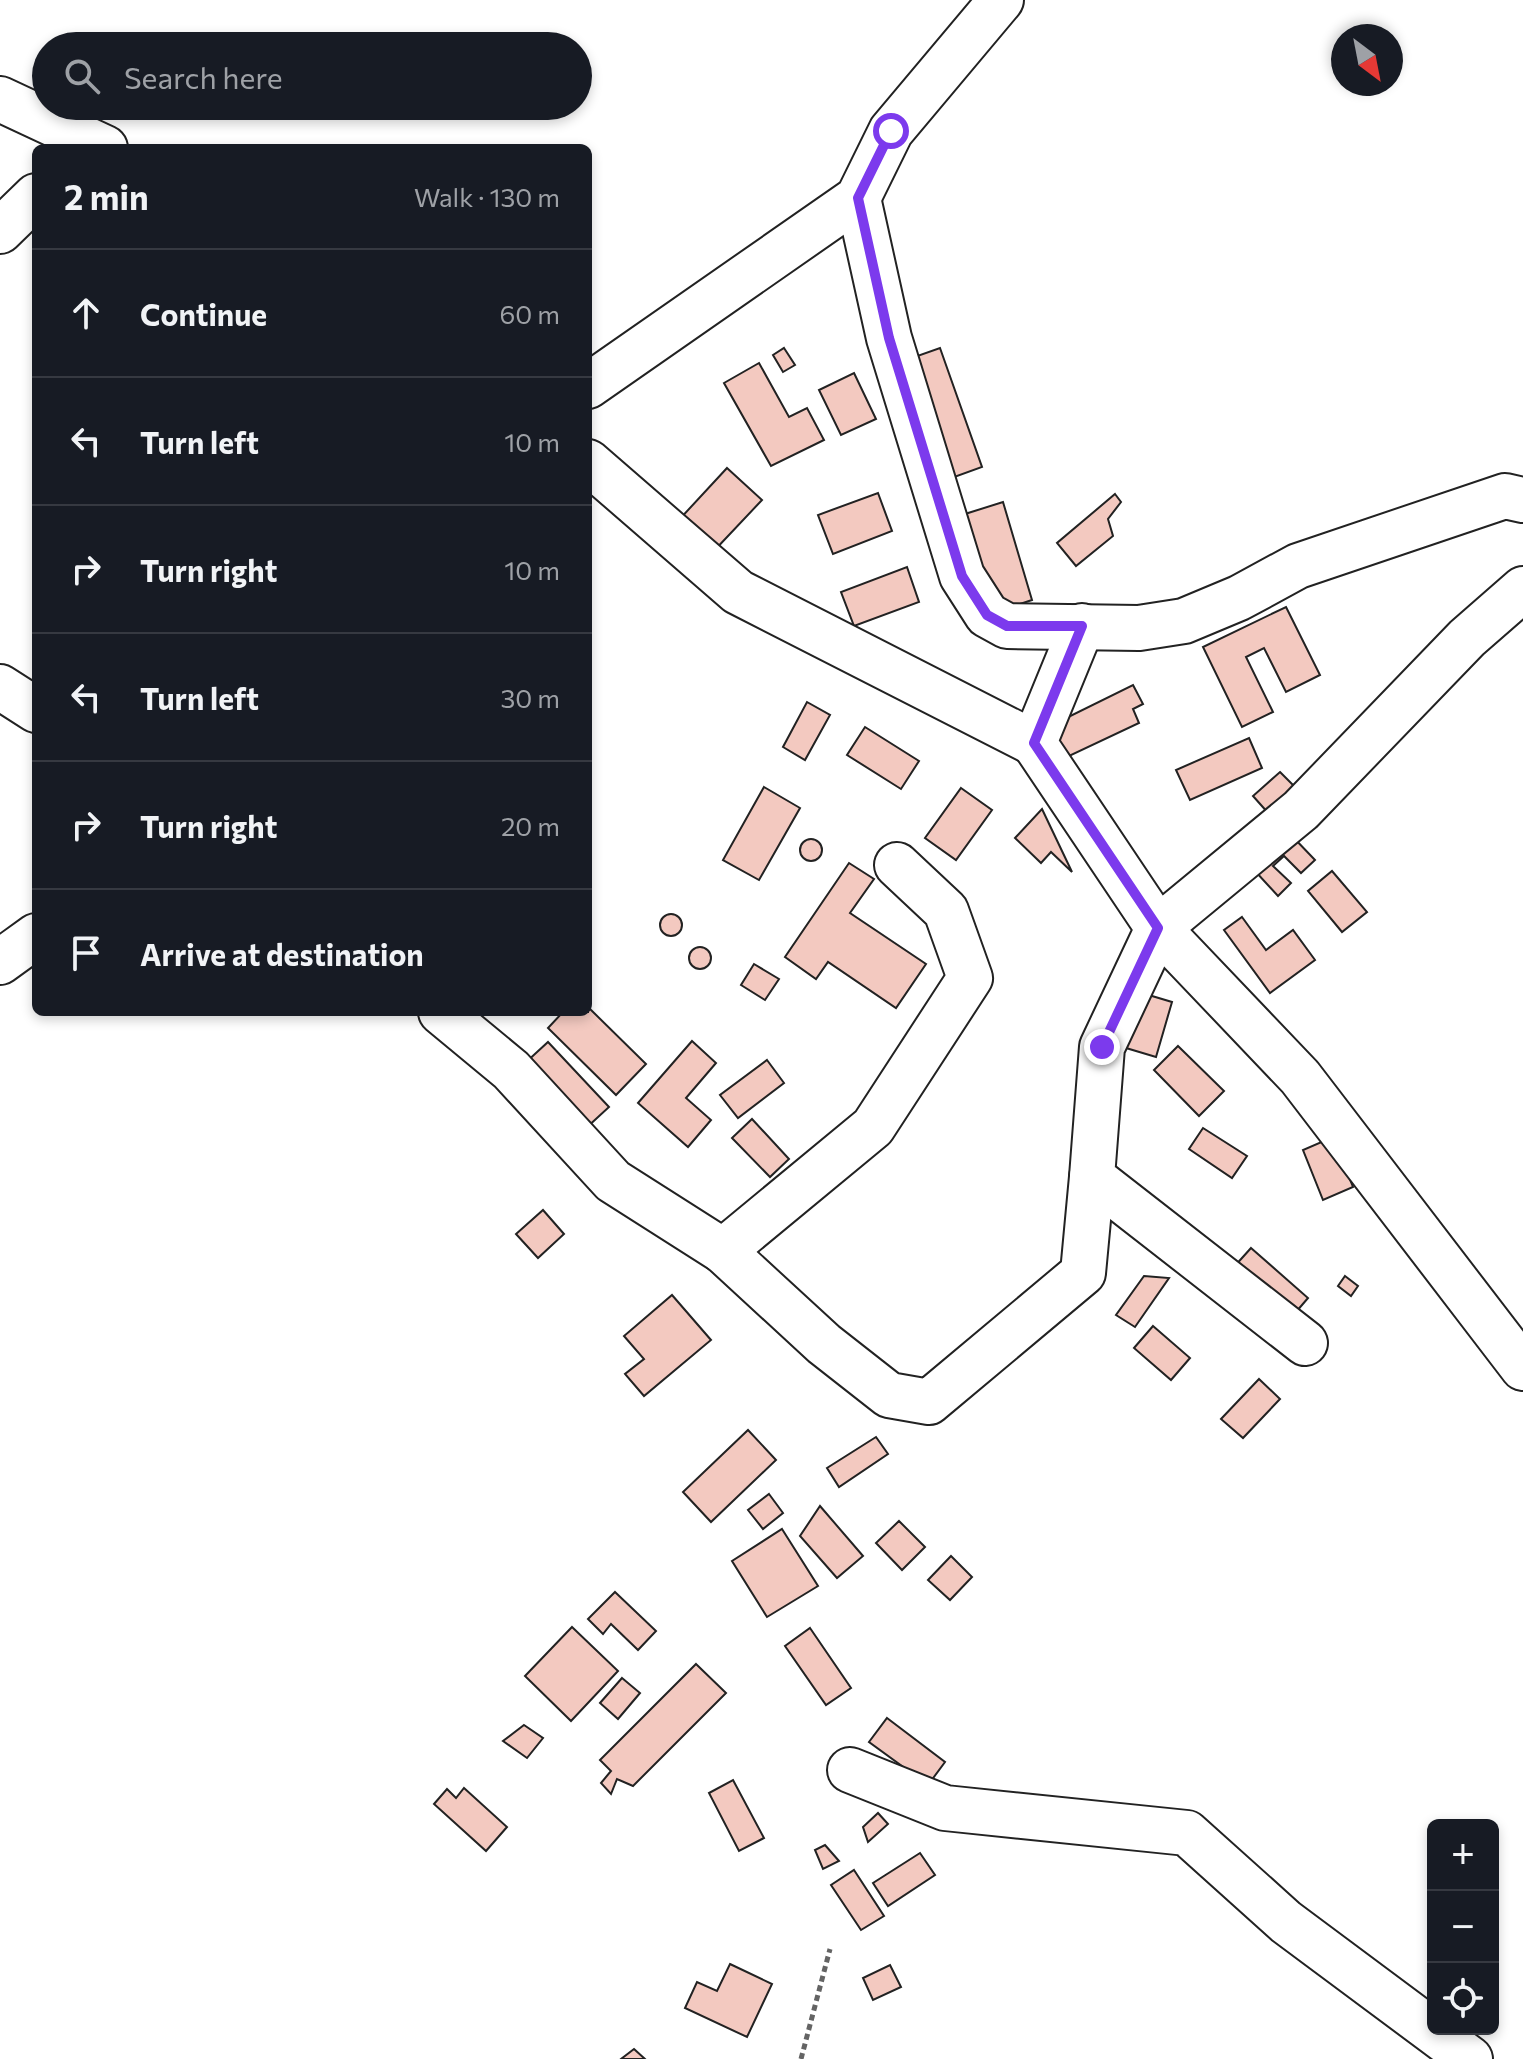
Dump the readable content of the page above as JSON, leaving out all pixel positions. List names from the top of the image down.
{
  "north": "bottom right",
  "page": {
    "search": "Search here",
    "heading": ["2 min", "Walk · 130 m"],
    "list": [
      ["Continue", "60 m"],
      ["Turn left", "10 m"],
      ["Turn right", "10 m"],
      ["Turn left", "30 m"],
      ["Turn right", "20 m"],
      "Arrive at destination"
    ],
    "map_buttons": ["+", "−"]
  }
}
